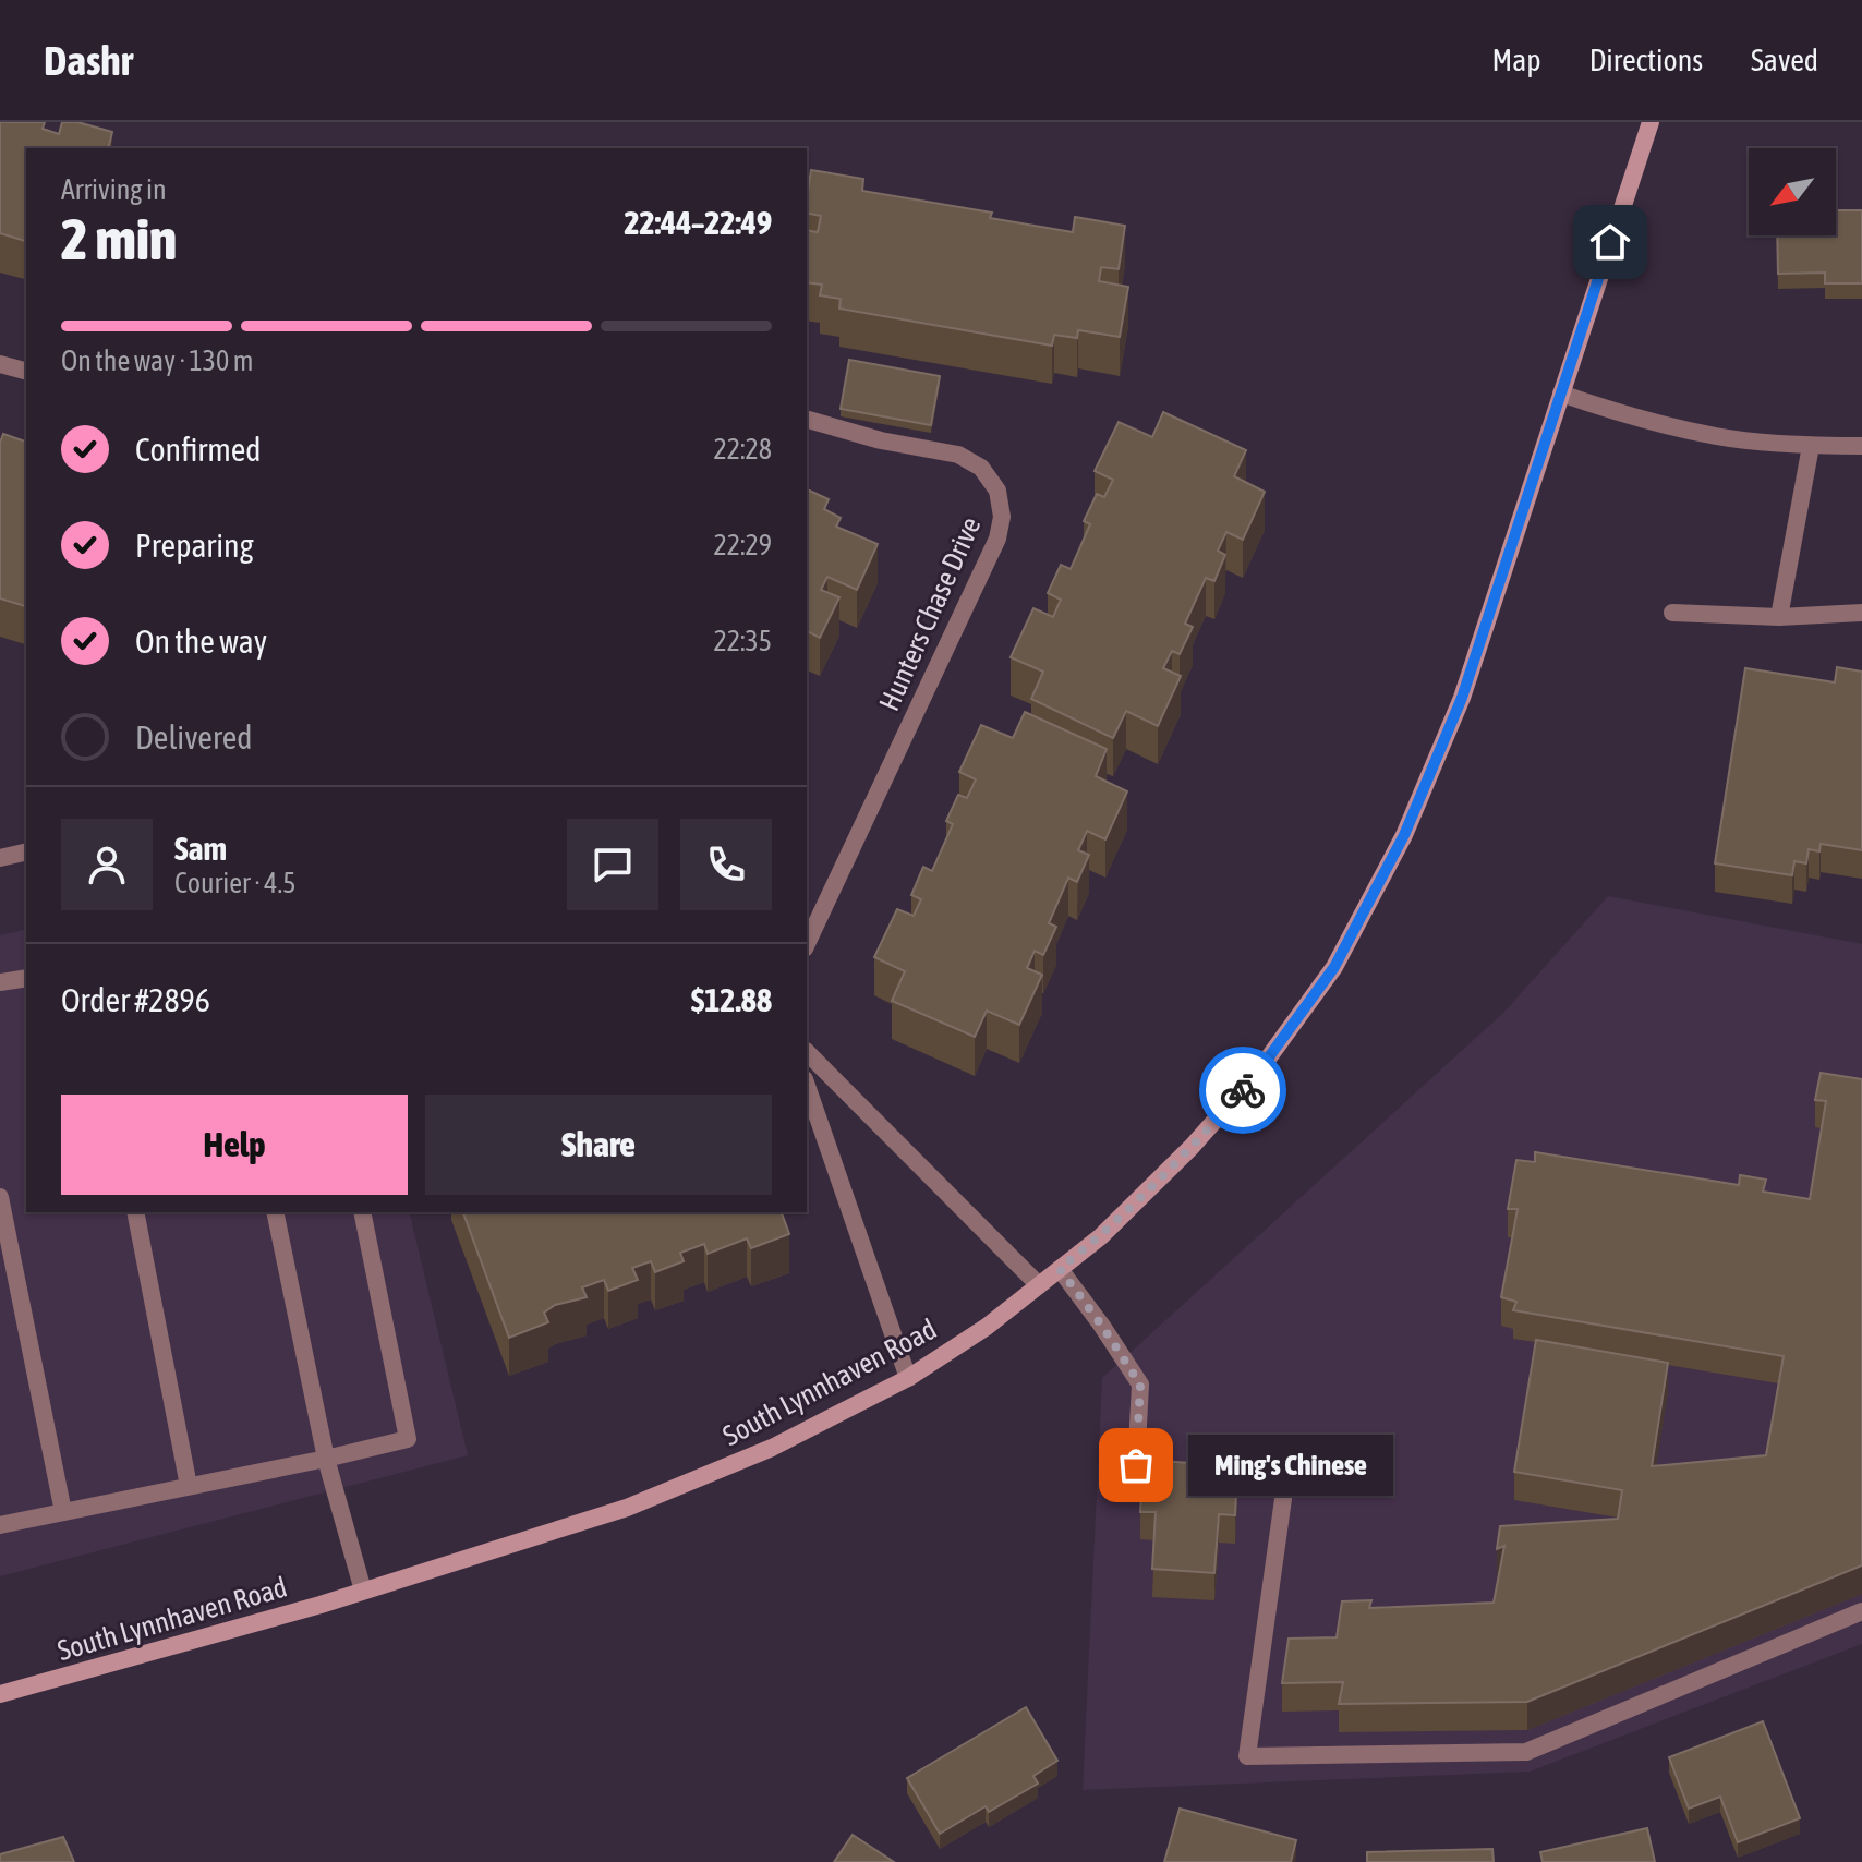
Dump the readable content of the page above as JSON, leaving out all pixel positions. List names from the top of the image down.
{
  "streets": {
    "street": ["Hunters Chase Drive", "South Lynnhaven Road"]
  },
  "places": ["Ming's Chinese"],
  "north": "bottom left",
  "page": {
    "header": "Dashr",
    "nav": ["Map", "Directions", "Saved"],
    "heading": ["2 min", "Arriving in", "22:44–22:49"],
    "panel": [
      "Sam",
      "Courier · 4.5",
      "Order #2896",
      "$12.88"
    ],
    "bar": "On the way · 130 m",
    "list": [
      ["Confirmed", "22:28"],
      ["Preparing", "22:29"],
      ["On the way", "22:35"],
      "Delivered"
    ],
    "buttons": ["Help", "Share"],
    "bubble": "Ming's Chinese"
  }
}
